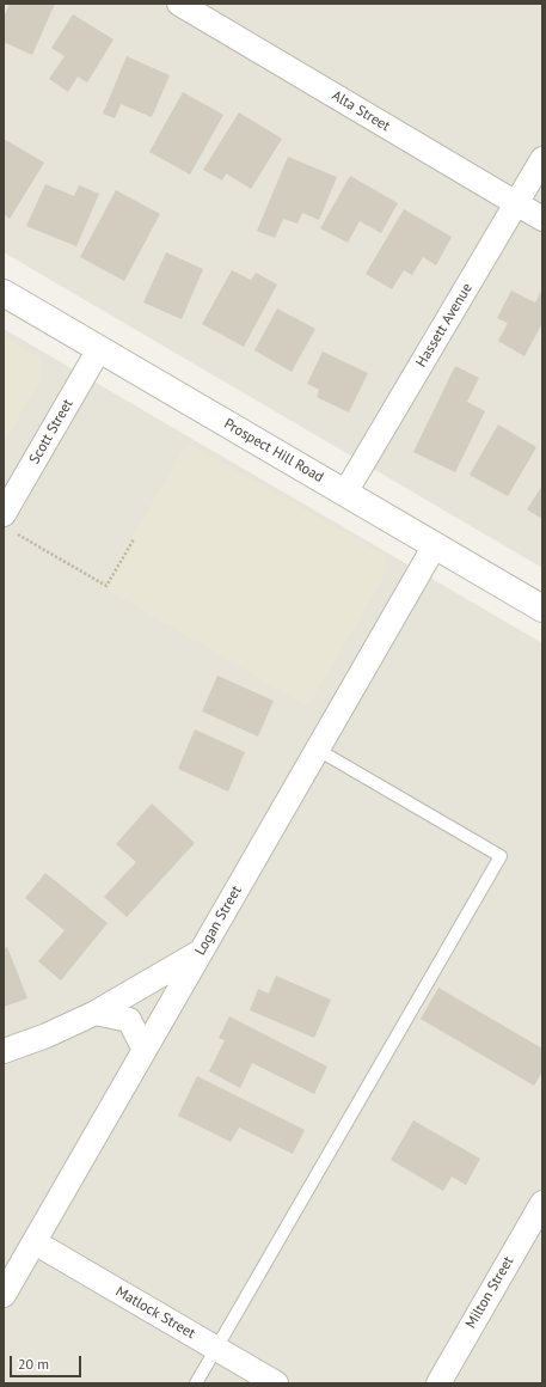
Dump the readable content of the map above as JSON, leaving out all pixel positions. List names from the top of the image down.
{
  "streets": {
    "street": [
      "Alta Street",
      "Hassett Avenue",
      "Scott Street",
      "Prospect Hill Road",
      "Logan Street",
      "Milton Street",
      "Matlock Street"
    ]
  },
  "crossings": [
    ["Alta Street", "Hassett Avenue"],
    ["Hassett Avenue", "Prospect Hill Road"],
    ["Scott Street", "Prospect Hill Road"],
    ["Prospect Hill Road", "Logan Street"],
    ["Logan Street", "Matlock Street"]
  ],
  "scale_bar": "20 m"
}
